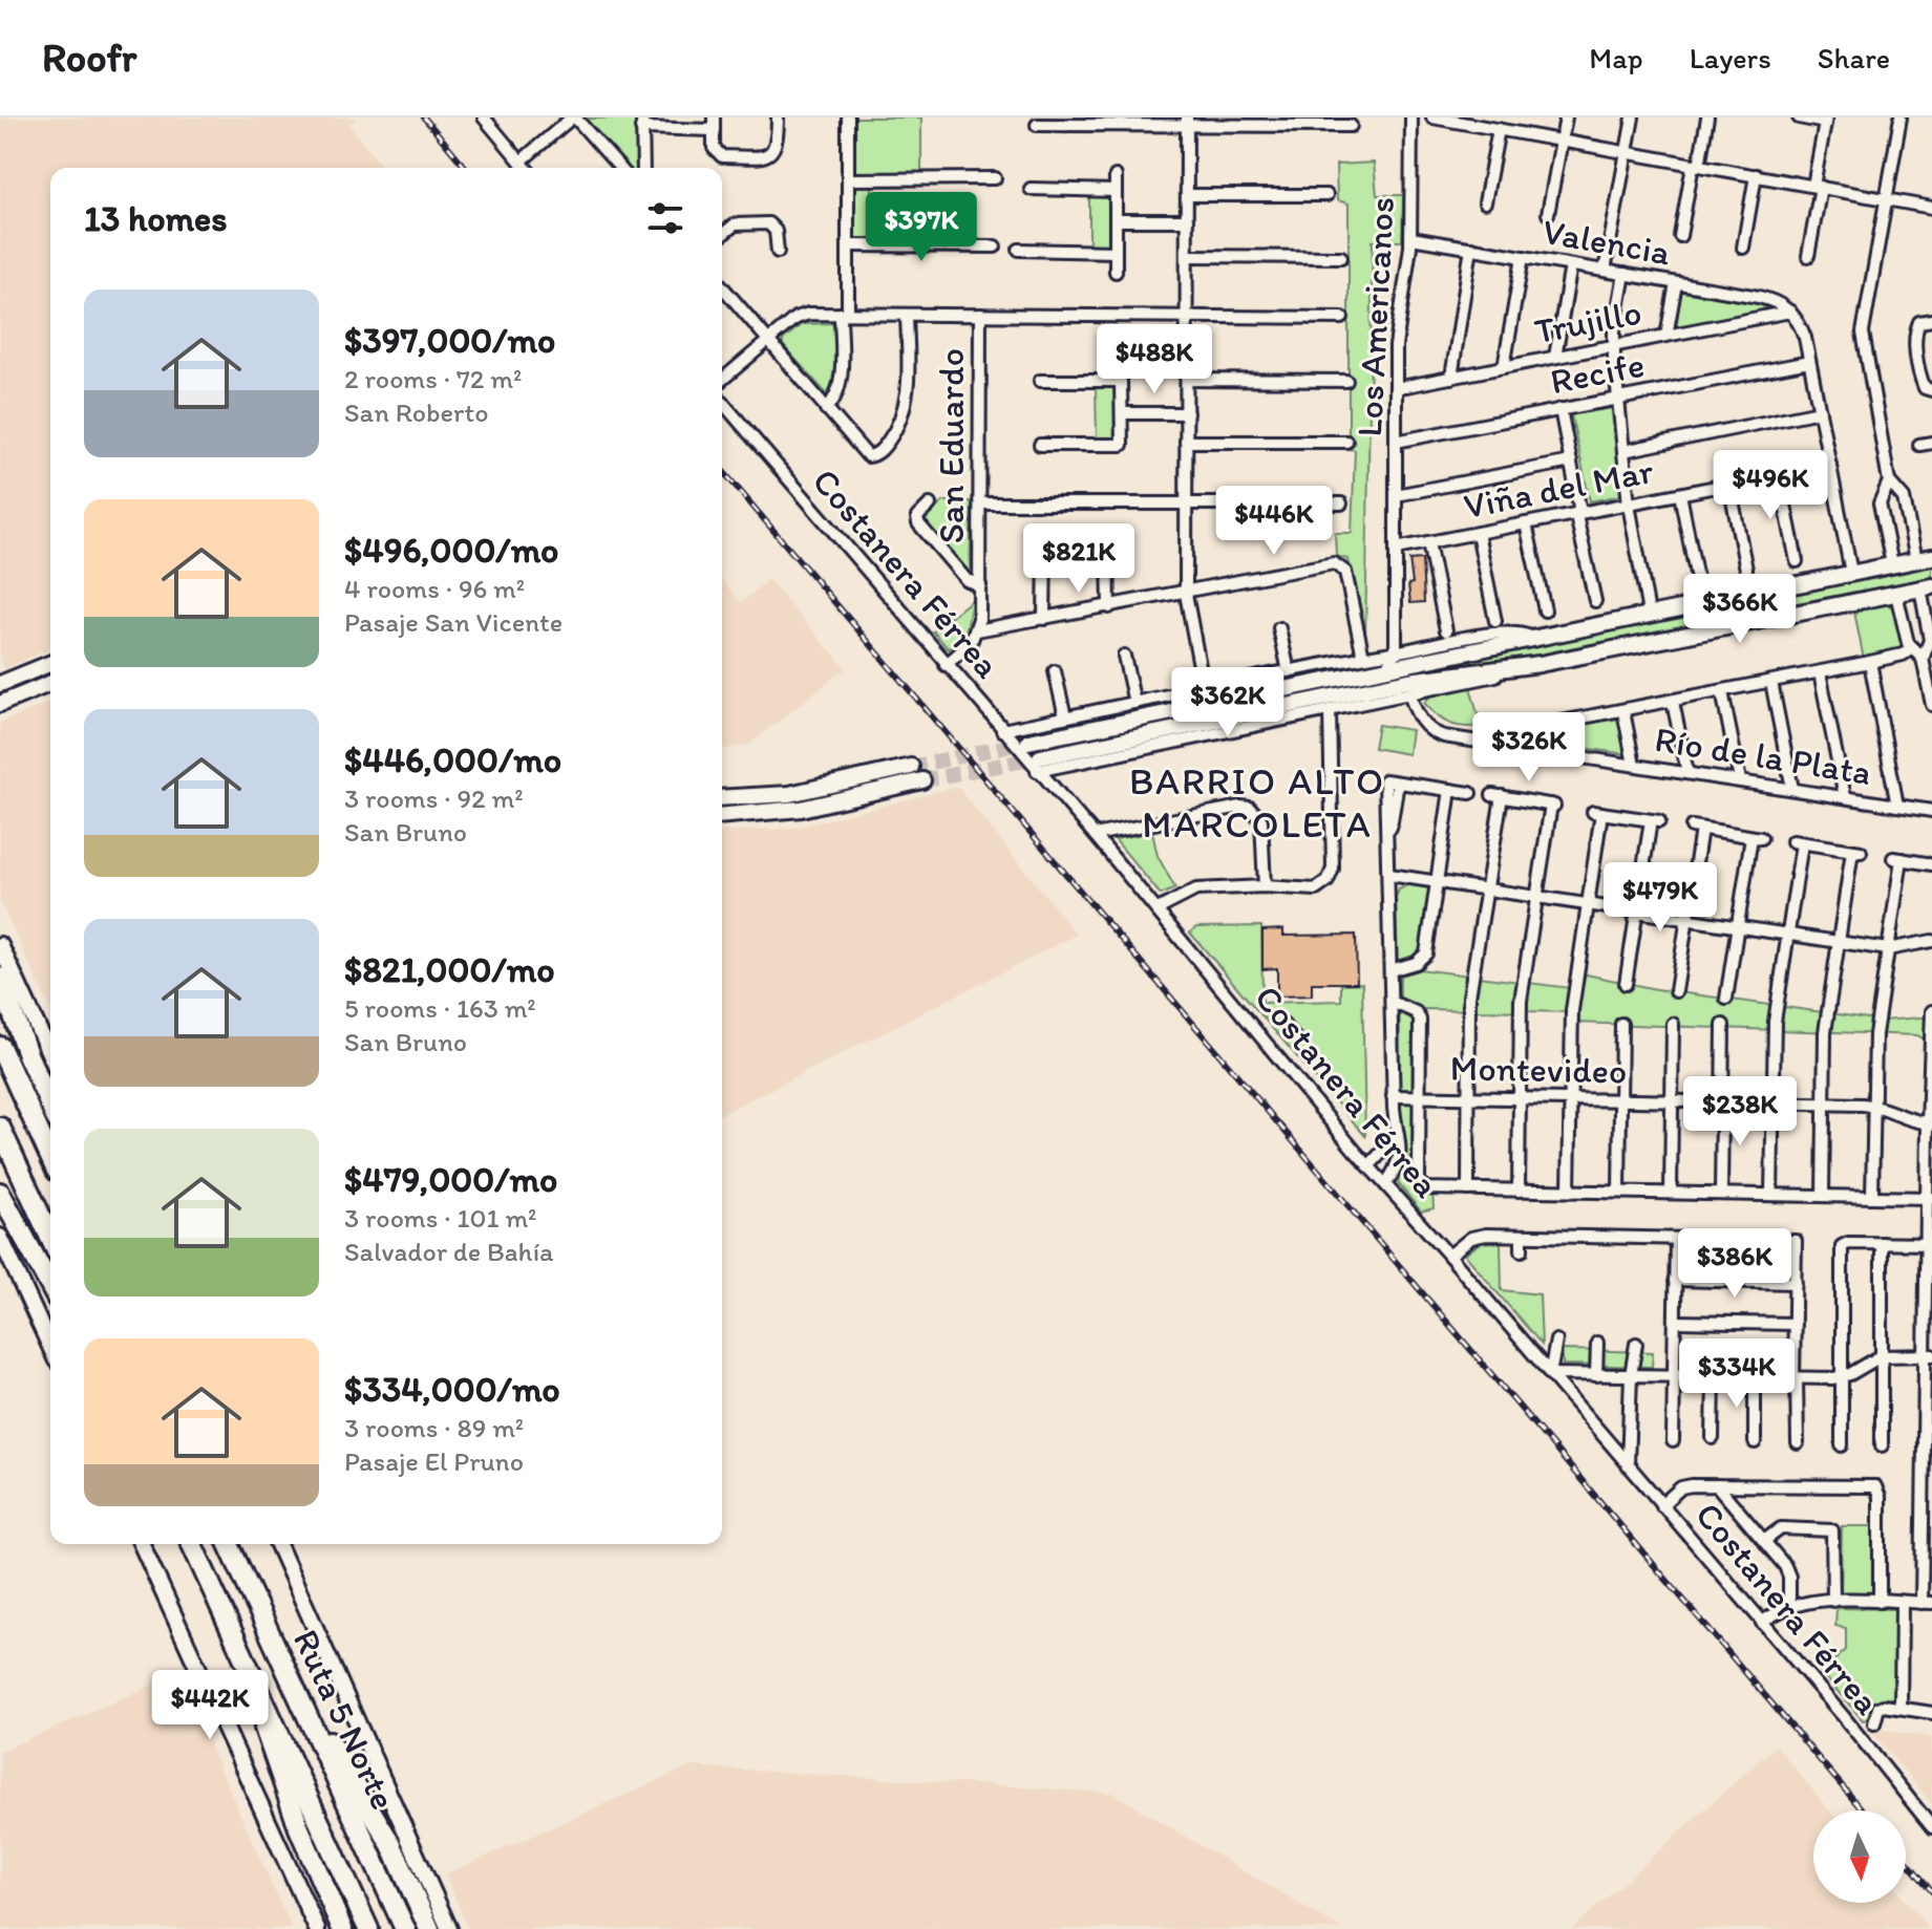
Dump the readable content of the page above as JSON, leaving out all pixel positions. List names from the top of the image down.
{
  "streets": {
    "highway": ["Ruta 5 Norte"],
    "street": [
      "Valencia",
      "Los Americanos",
      "Trujillo",
      "Recife",
      "San Eduardo",
      "Viña del Mar",
      "Costanera Férrea",
      "Río de la Plata",
      "Montevideo"
    ]
  },
  "crossings": [
    ["Valencia", "Los Americanos"],
    ["Valencia", "Trujillo"],
    ["Los Americanos", "Trujillo"],
    ["Los Americanos", "Recife"],
    ["Los Americanos", "Viña del Mar"]
  ],
  "districts": ["BARRIO ALTO MARCOLETA"],
  "north": "bottom",
  "page": {
    "header": "Roofr",
    "nav": ["Map", "Layers", "Share"],
    "heading": "13 homes",
    "price": [
      "$397K",
      "$488K",
      "$496K",
      "$446K",
      "$821K",
      "$366K",
      "$362K",
      "$326K",
      "$479K",
      "$238K",
      "$386K",
      "$334K",
      "$442K"
    ],
    "list": [
      {
        "name": "$397,000/mo",
        "note": "2 rooms · 72 m² · San Roberto"
      },
      {
        "name": "$496,000/mo",
        "note": "4 rooms · 96 m² · Pasaje San Vicente"
      },
      {
        "name": "$446,000/mo",
        "note": "3 rooms · 92 m² · San Bruno"
      },
      {
        "name": "$821,000/mo",
        "note": "5 rooms · 163 m² · San Bruno"
      },
      {
        "name": "$479,000/mo",
        "note": "3 rooms · 101 m² · Salvador de Bahía"
      },
      {
        "name": "$334,000/mo",
        "note": "3 rooms · 89 m² · Pasaje El Pruno"
      }
    ]
  }
}
